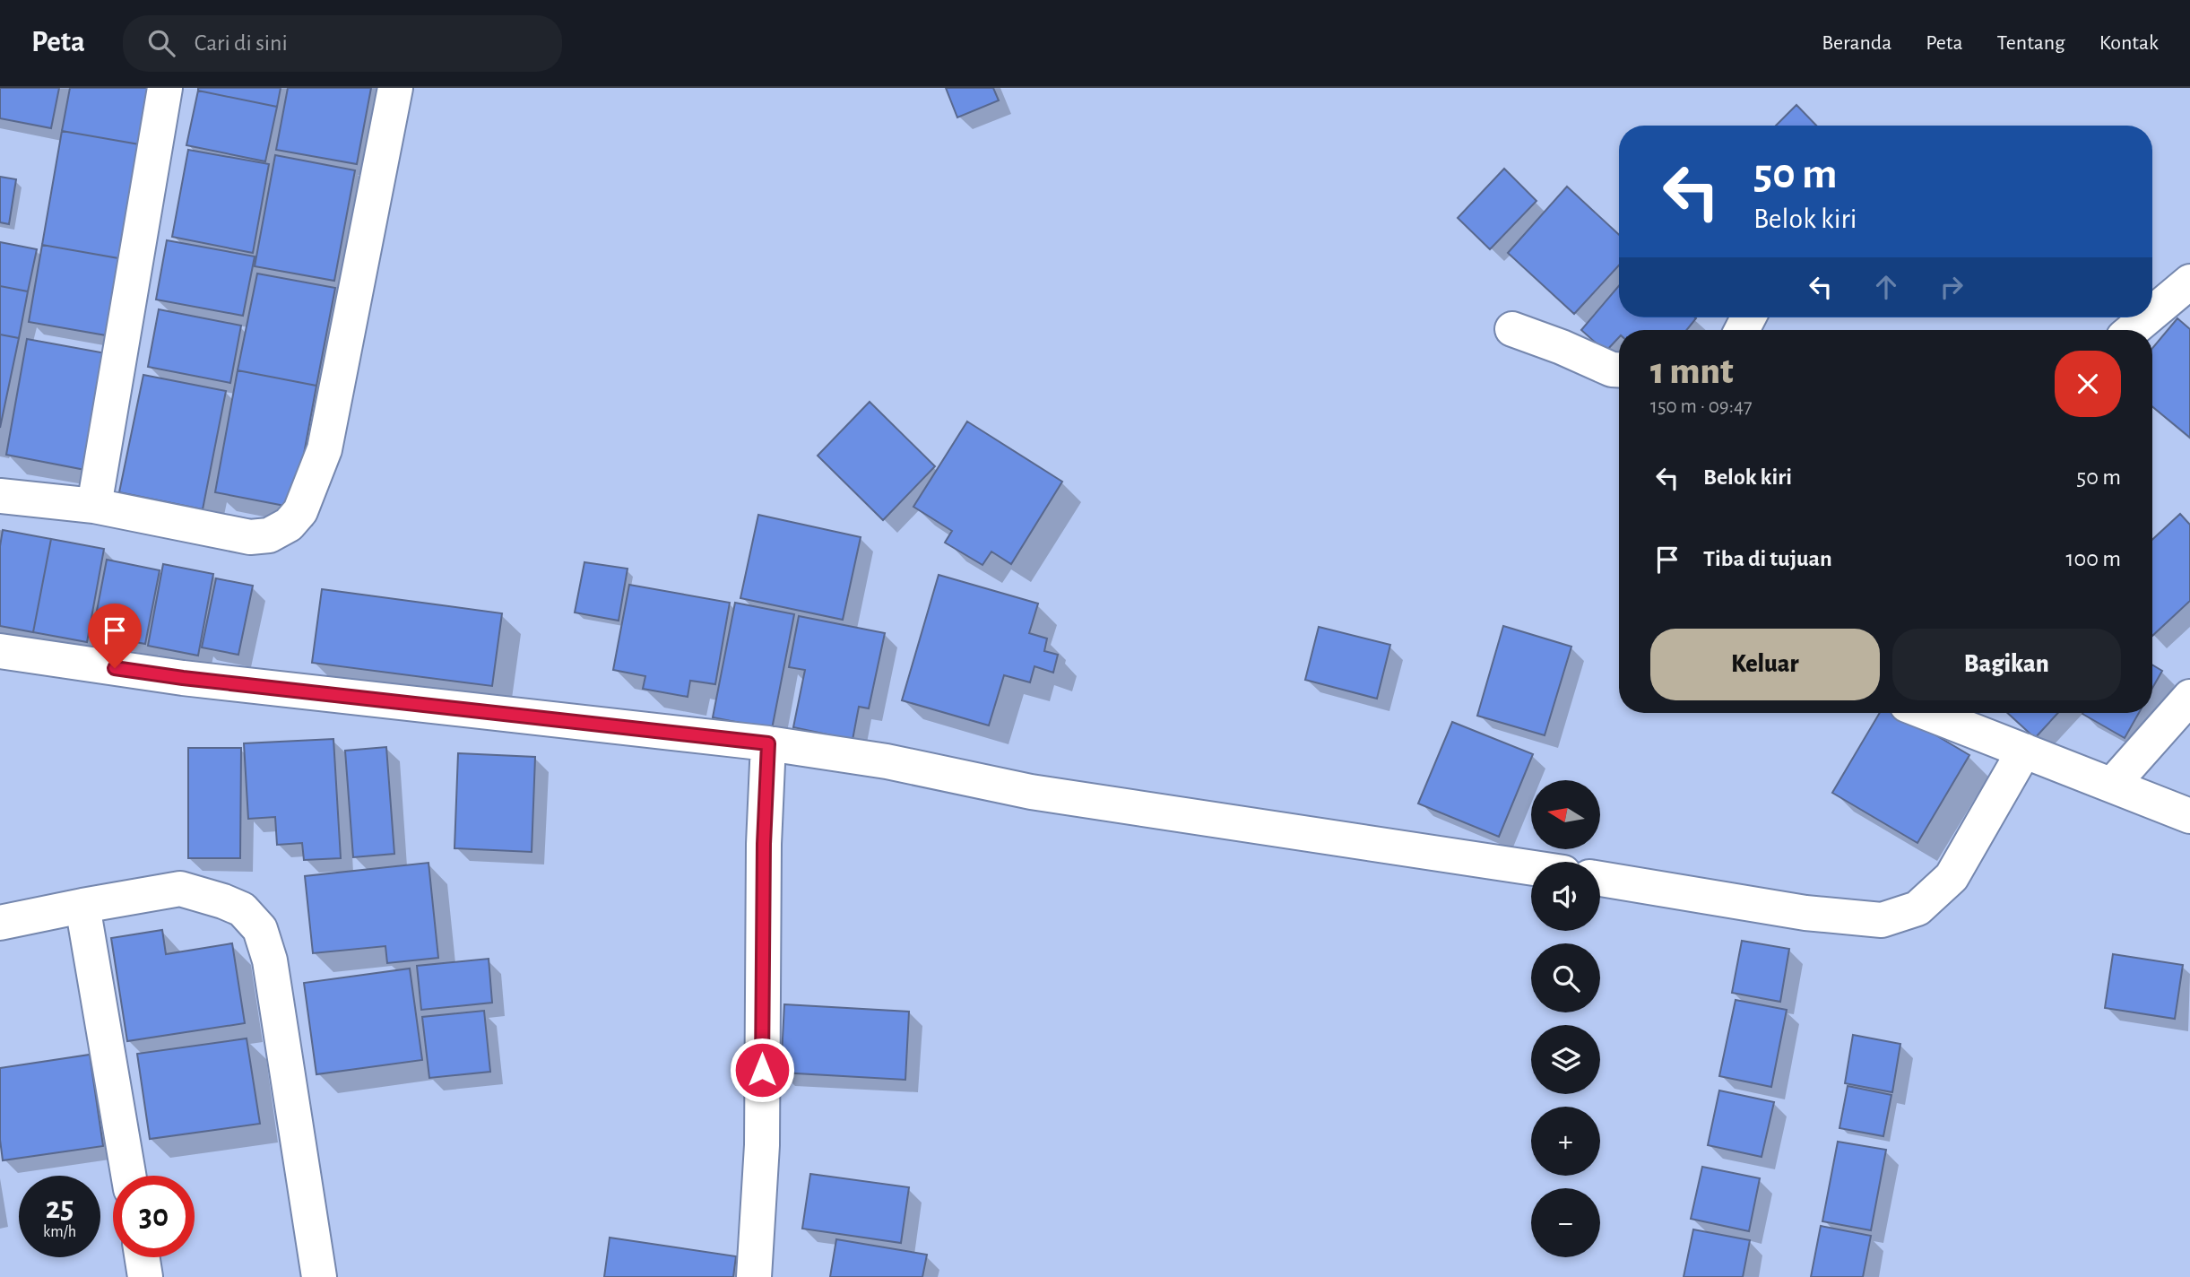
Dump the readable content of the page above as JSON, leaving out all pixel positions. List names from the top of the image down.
{
  "north": "left",
  "page": {
    "header": "Peta",
    "search": "Cari di sini",
    "nav": [
      "Beranda",
      "Peta",
      "Tentang",
      "Kontak"
    ],
    "turn": ["50 m", "Belok kiri"],
    "heading": ["1 mnt", "150 m · 09:47"],
    "list": [
      {
        "name": "Belok kiri",
        "value": "50 m"
      },
      {
        "name": "Tiba di tujuan",
        "value": "100 m"
      }
    ],
    "buttons": ["Keluar", "Bagikan"],
    "map_buttons": ["+", "−"],
    "speed": "25 km/h",
    "limit": "30"
  }
}
